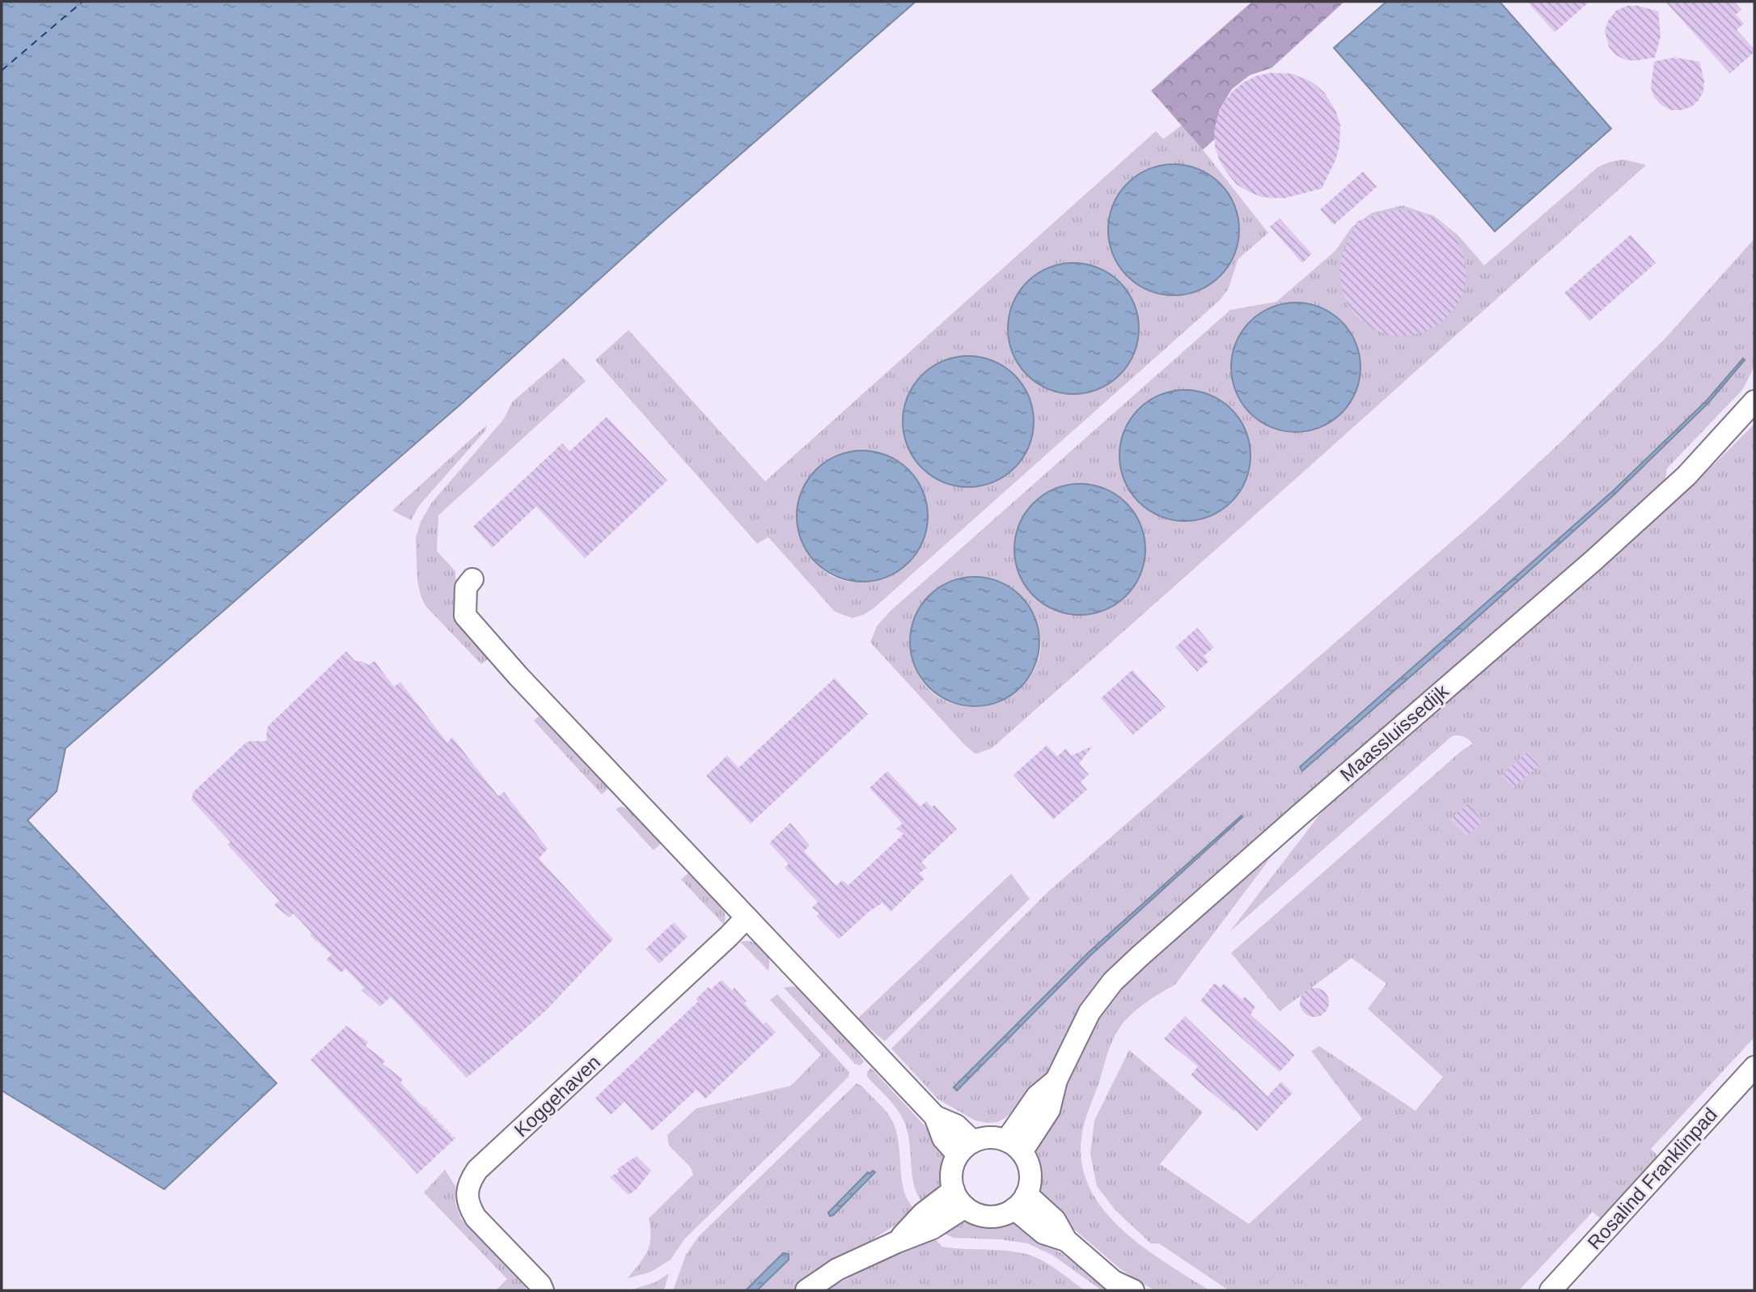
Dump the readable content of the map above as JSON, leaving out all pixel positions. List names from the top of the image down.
{
  "streets": {
    "street": ["Maassluissedijk", "Koggehaven", "Rosalind Franklinpad"]
  }
}
